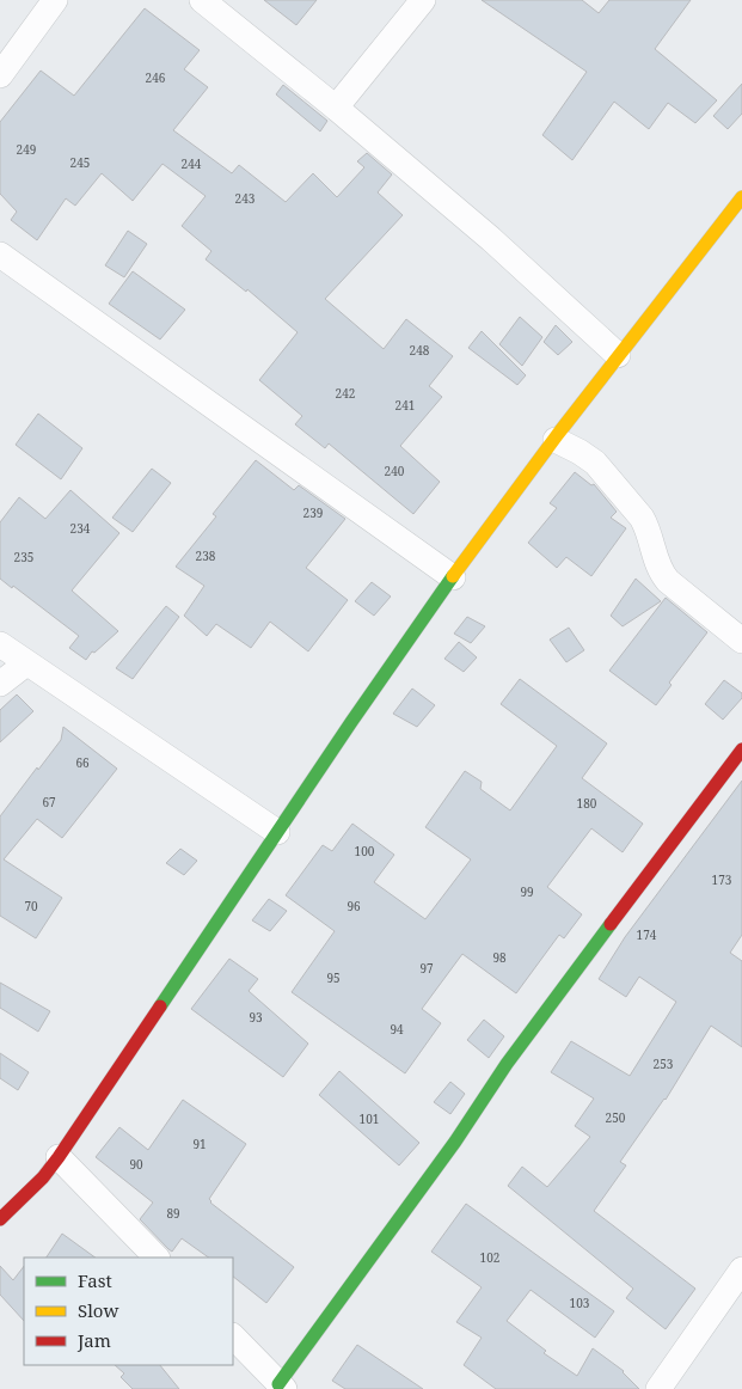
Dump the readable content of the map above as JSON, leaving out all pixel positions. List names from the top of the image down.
{
  "house_numbers": [
    "246",
    "249",
    "245",
    "244",
    "243",
    "248",
    "242",
    "241",
    "240",
    "239",
    "234",
    "238",
    "235",
    "66",
    "67",
    "180",
    "100",
    "173",
    "99",
    "70",
    "96",
    "174",
    "98",
    "97",
    "95",
    "93",
    "94",
    "253",
    "250",
    "101",
    "91",
    "90",
    "89",
    "102",
    "103"
  ],
  "legend": ["Fast", "Slow", "Jam"]
}
